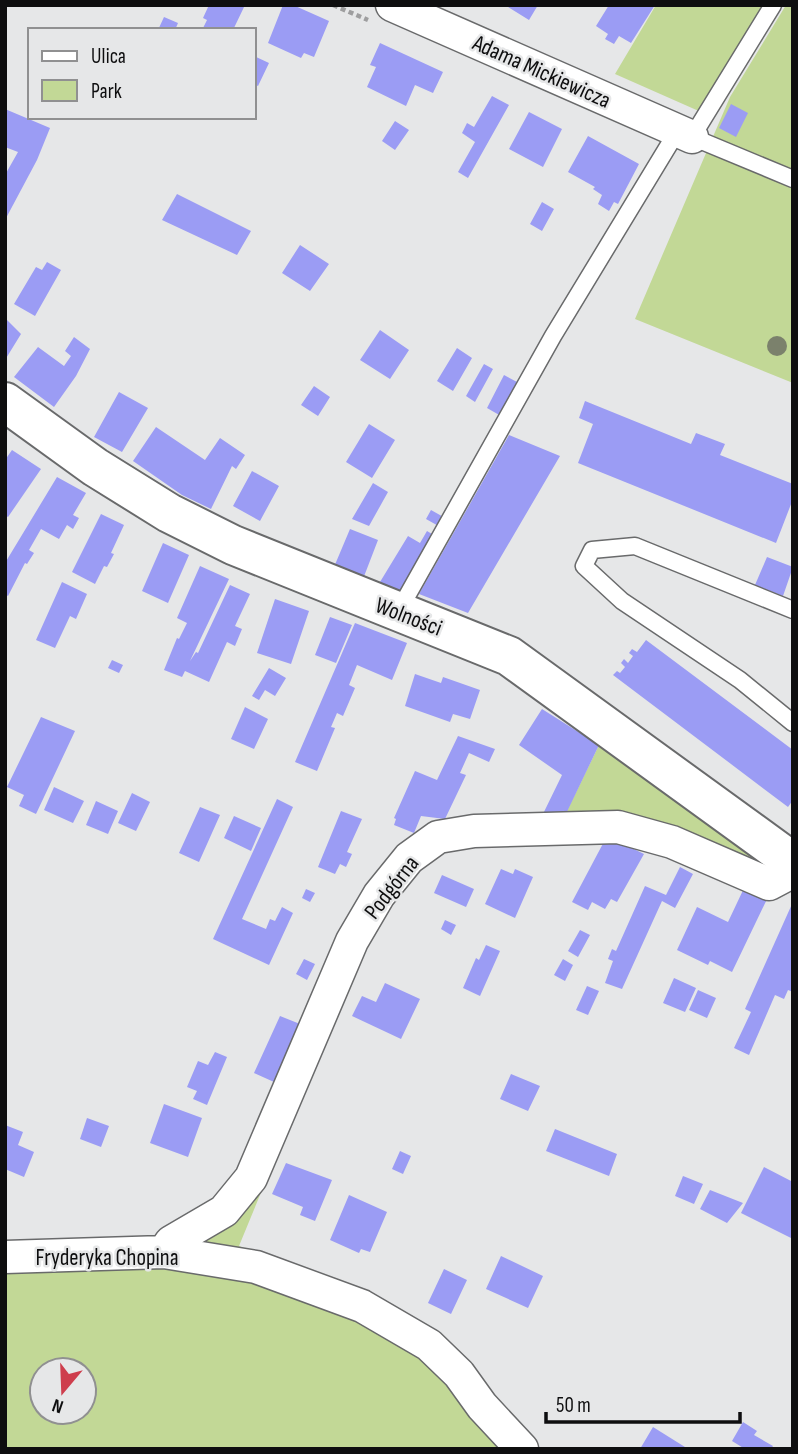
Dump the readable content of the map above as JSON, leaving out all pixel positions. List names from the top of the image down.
{
  "streets": {
    "street": [
      "Adama Mickiewicza",
      "Wolności",
      "Podgórna",
      "Fryderyka Chopina"
    ]
  },
  "crossings": [
    ["Wolności", "Podgórna"],
    ["Podgórna", "Fryderyka Chopina"]
  ],
  "legend": ["Ulica", "Park"],
  "scale_bar": "50 m",
  "north": "bottom"
}
